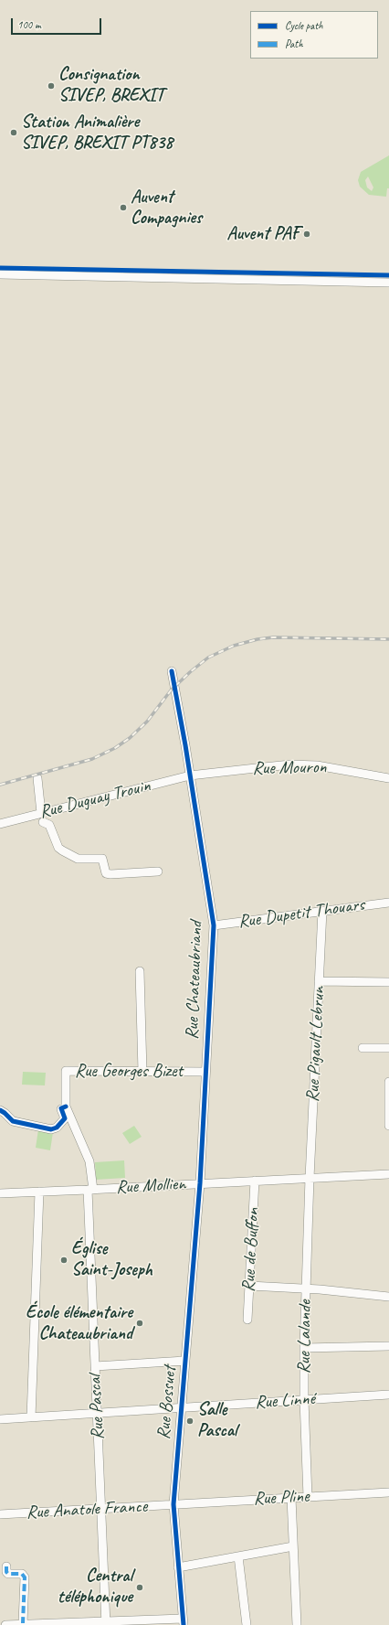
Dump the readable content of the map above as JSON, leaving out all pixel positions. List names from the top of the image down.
{
  "streets": {
    "street": [
      "Rue Mouron",
      "Rue Duguay Trouin",
      "Rue Dupetit Thouars",
      "Rue Chateaubriand",
      "Rue Pigault Lebrun",
      "Rue Georges Bizet",
      "Rue Mollien",
      "Rue de Buffon",
      "Rue Lalande",
      "Rue Linné",
      "Rue Bossuet",
      "Rue Pascal",
      "Rue Pline",
      "Rue Anatole France"
    ]
  },
  "crossings": [
    ["Rue Mouron", "Rue Duguay Trouin"],
    ["Rue Mouron", "Rue Chateaubriand"],
    ["Rue Duguay Trouin", "Rue Chateaubriand"],
    ["Rue Dupetit Thouars", "Rue Chateaubriand"],
    ["Rue Dupetit Thouars", "Rue Pigault Lebrun"],
    ["Rue Chateaubriand", "Rue Georges Bizet"],
    ["Rue Chateaubriand", "Rue Mollien"],
    ["Rue Chateaubriand", "Rue Bossuet"],
    ["Rue Pigault Lebrun", "Rue Mollien"],
    ["Rue Pigault Lebrun", "Rue Lalande"],
    ["Rue Georges Bizet", "Rue Mollien"],
    ["Rue Georges Bizet", "Rue Pascal"],
    ["Rue Mollien", "Rue de Buffon"],
    ["Rue Mollien", "Rue Lalande"],
    ["Rue Mollien", "Rue Bossuet"],
    ["Rue Mollien", "Rue Pascal"],
    ["Rue Lalande", "Rue Linné"],
    ["Rue Lalande", "Rue Pline"],
    ["Rue Linné", "Rue Bossuet"],
    ["Rue Linné", "Rue Pascal"],
    ["Rue Bossuet", "Rue Pline"],
    ["Rue Bossuet", "Rue Anatole France"],
    ["Rue Pascal", "Rue Anatole France"],
    ["Rue Pline", "Rue Anatole France"]
  ],
  "places": [
    "Consignation SIVEP, BREXIT",
    "Station Animalière SIVEP, BREXIT PT838",
    "Auvent Compagnies",
    "Auvent PAF",
    "Église Saint-Joseph",
    "École élémentaire Chateaubriand",
    "Salle Pascal",
    "Central téléphonique"
  ],
  "legend": ["Cycle path", "Path"],
  "scale_bar": "100 m"
}
